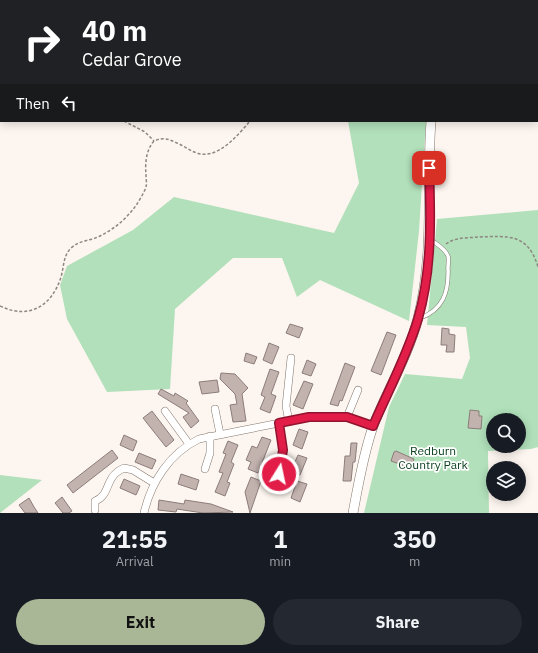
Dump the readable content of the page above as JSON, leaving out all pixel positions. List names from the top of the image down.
{
  "parks": ["Redburn Country Park"],
  "page": {
    "turn": ["40 m", "Cedar Grove"],
    "then": "Then",
    "eta": [
      "21:55",
      "Arrival",
      "1",
      "min",
      "350",
      "m"
    ],
    "buttons": ["Exit", "Share"]
  }
}
